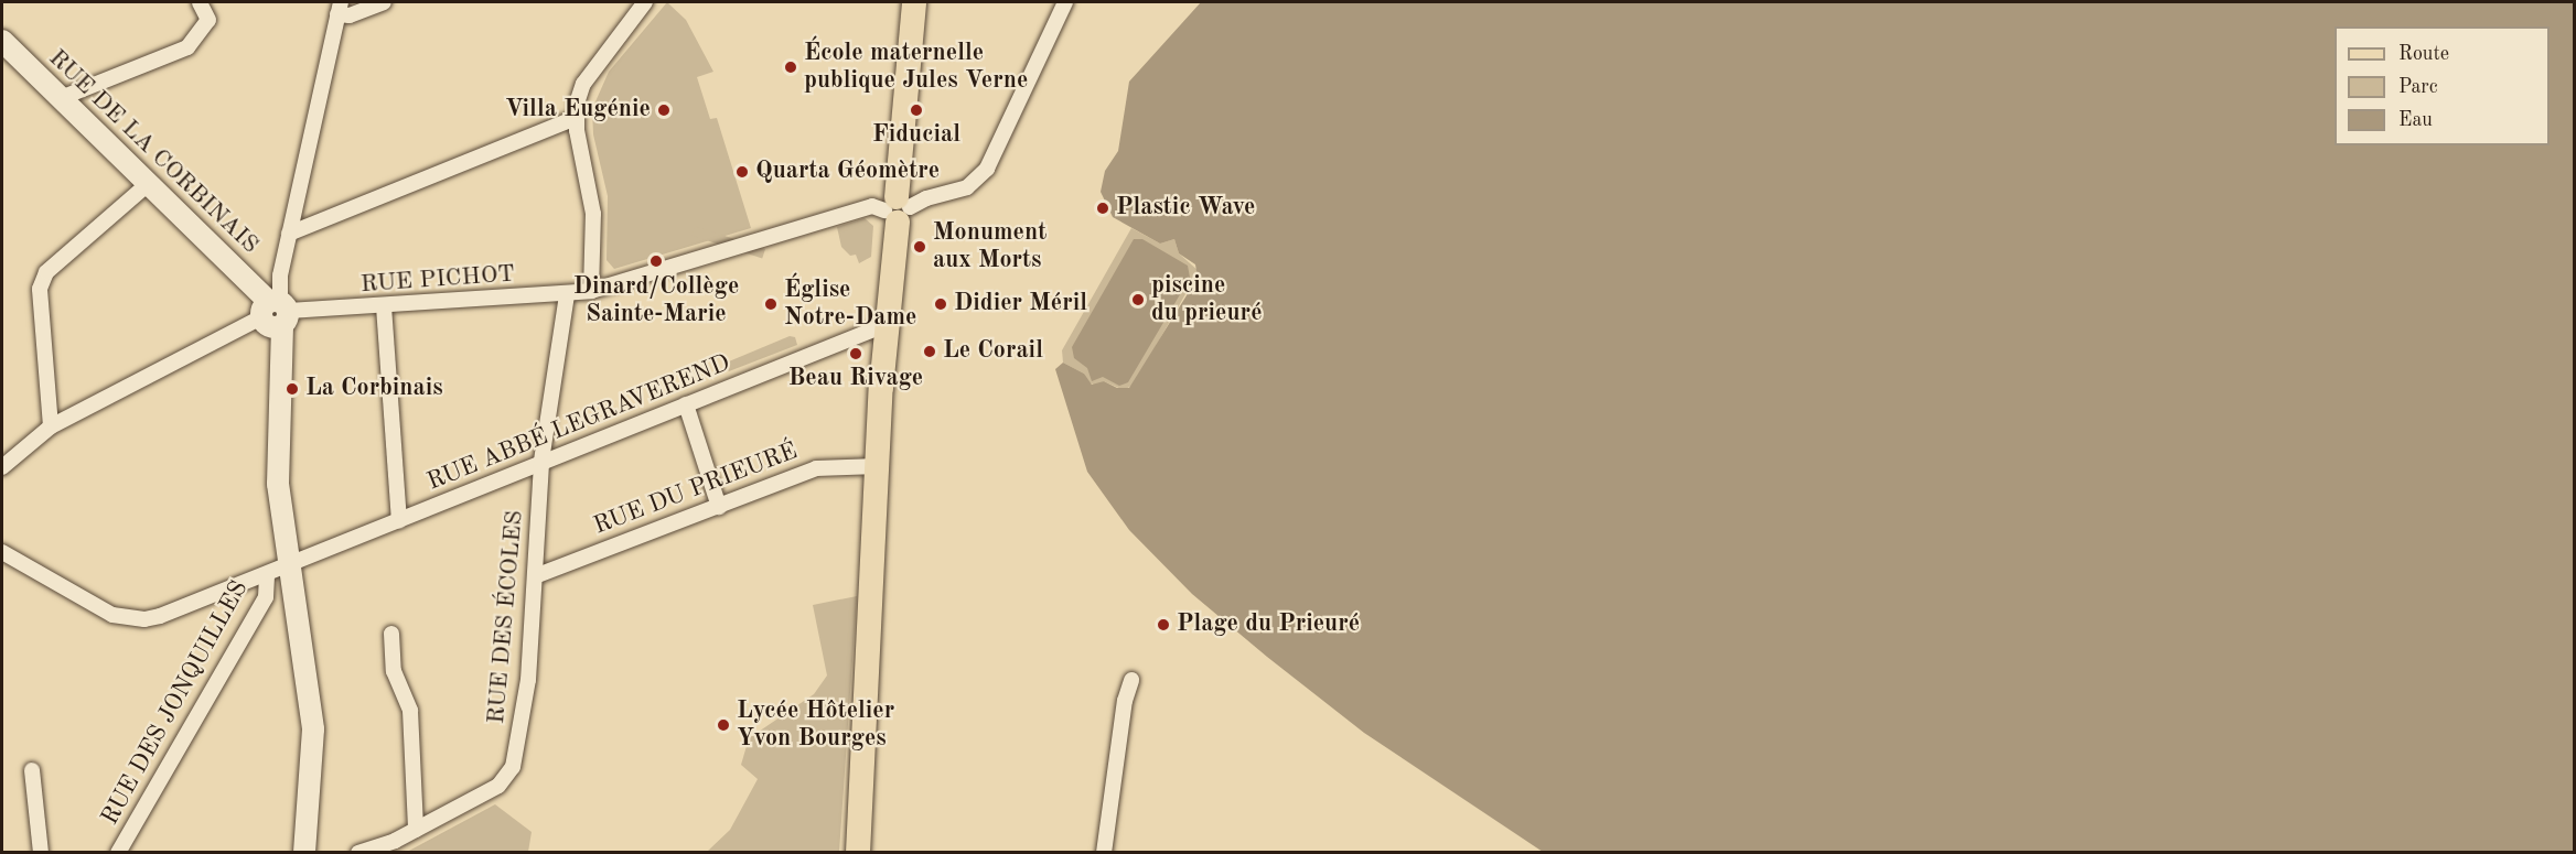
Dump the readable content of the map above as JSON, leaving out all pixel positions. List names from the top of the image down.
{
  "streets": {
    "street": [
      "RUE DE LA CORBINAIS",
      "RUE PICHOT",
      "RUE ABBÉ LEGRAVEREND",
      "RUE DU PRIEURÉ",
      "RUE DES ÉCOLES",
      "RUE DES JONQUILLES"
    ]
  },
  "crossings": [
    ["RUE DE LA CORBINAIS", "RUE PICHOT"],
    ["RUE PICHOT", "RUE DES ÉCOLES"],
    ["RUE ABBÉ LEGRAVEREND", "RUE DES ÉCOLES"],
    ["RUE ABBÉ LEGRAVEREND", "RUE DES JONQUILLES"],
    ["RUE DU PRIEURÉ", "RUE DES ÉCOLES"]
  ],
  "places": [
    "École maternelle publique Jules Verne",
    "Villa Eugénie",
    "Fiducial",
    "Quarta Géomètre",
    "Plastic Wave",
    "Monument aux Morts",
    "Dinard/Collège Sainte-Marie",
    "piscine du prieuré",
    "Église Notre-Dame",
    "Didier Méril",
    "Le Corail",
    "Beau Rivage",
    "La Corbinais",
    "Plage du Prieuré",
    "Lycée Hôtelier Yvon Bourges"
  ],
  "legend": ["Route", "Parc", "Eau"]
}
